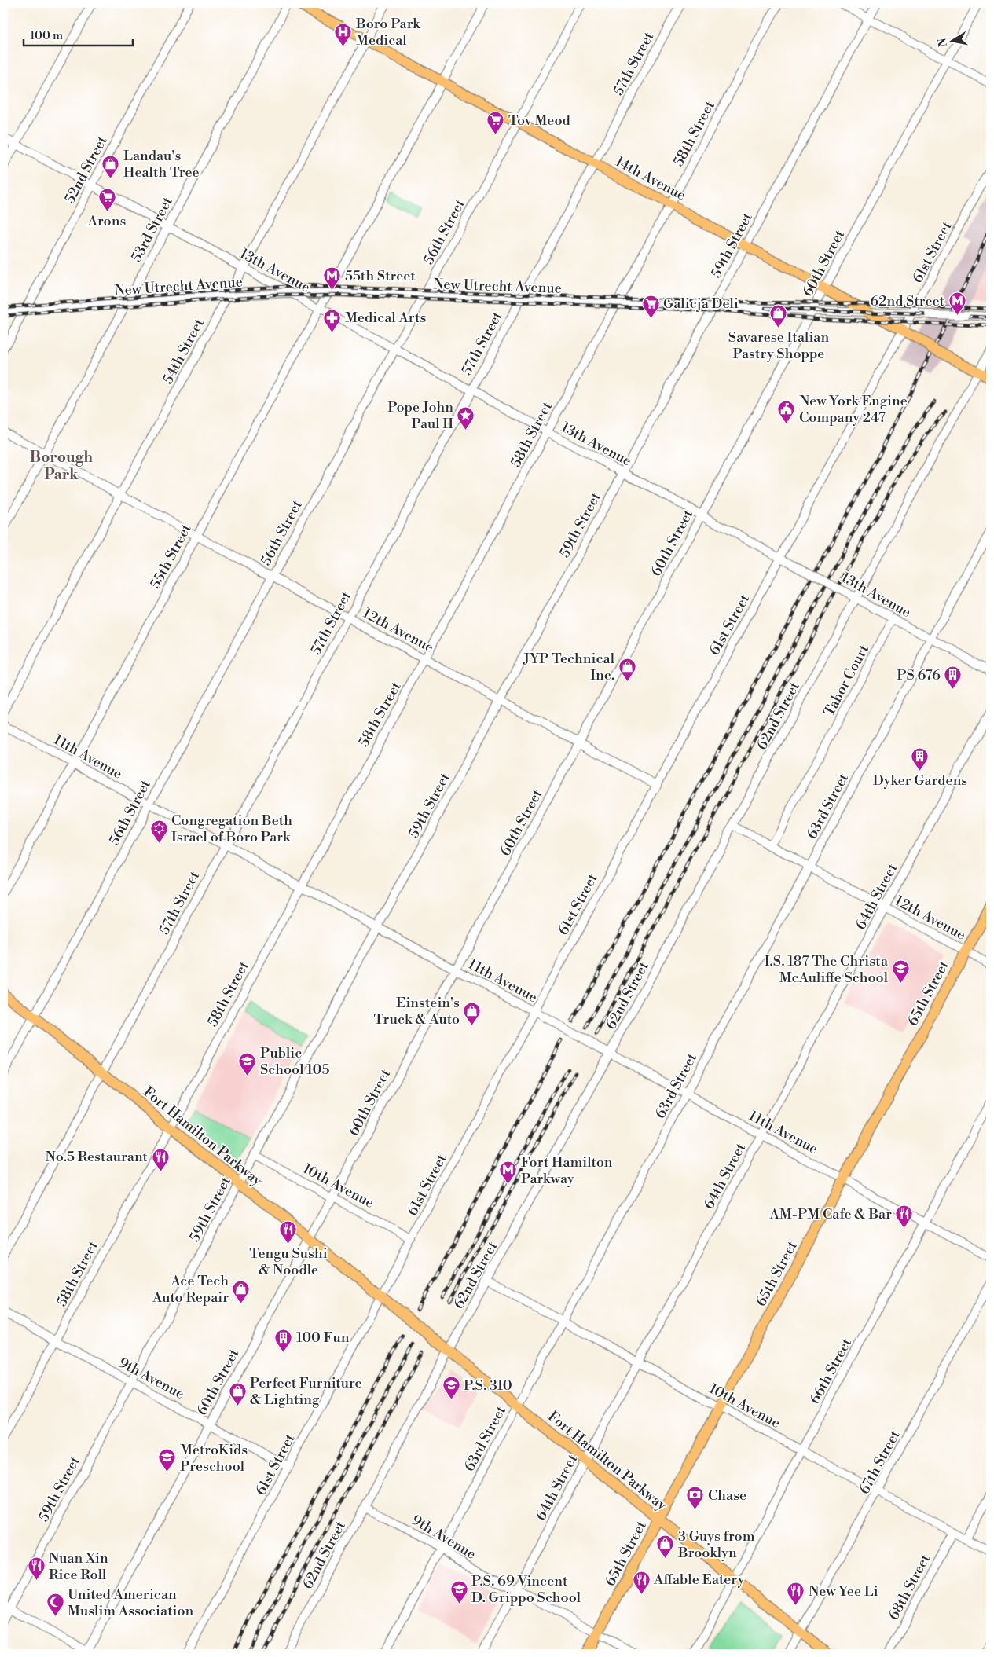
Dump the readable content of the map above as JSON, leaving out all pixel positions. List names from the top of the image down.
{
  "streets": {
    "main road": ["14th Avenue", "65th Street", "Fort Hamilton Parkway"],
    "street": [
      "57th Street",
      "58th Street",
      "52nd Street",
      "53rd Street",
      "56th Street",
      "59th Street",
      "61st Street",
      "60th Street",
      "13th Avenue",
      "New Utrecht Avenue",
      "54th Street",
      "55th Street",
      "12th Avenue",
      "Tabor Court",
      "62nd Street",
      "11th Avenue",
      "63rd Street",
      "64th Street",
      "10th Avenue",
      "66th Street",
      "9th Avenue",
      "67th Street",
      "68th Street"
    ]
  },
  "crossings": [
    ["57th Street", "14th Avenue"],
    ["57th Street", "13th Avenue"],
    ["57th Street", "New Utrecht Avenue"],
    ["57th Street", "12th Avenue"],
    ["57th Street", "11th Avenue"],
    ["57th Street", "Fort Hamilton Parkway"],
    ["58th Street", "14th Avenue"],
    ["58th Street", "13th Avenue"],
    ["58th Street", "New Utrecht Avenue"],
    ["58th Street", "12th Avenue"],
    ["58th Street", "11th Avenue"],
    ["58th Street", "Fort Hamilton Parkway"],
    ["58th Street", "9th Avenue"],
    ["52nd Street", "13th Avenue"],
    ["52nd Street", "New Utrecht Avenue"],
    ["14th Avenue", "56th Street"],
    ["14th Avenue", "59th Street"],
    ["14th Avenue", "61st Street"],
    ["14th Avenue", "60th Street"],
    ["14th Avenue", "New Utrecht Avenue"],
    ["14th Avenue", "54th Street"],
    ["14th Avenue", "55th Street"],
    ["14th Avenue", "62nd Street"],
    ["53rd Street", "13th Avenue"],
    ["53rd Street", "New Utrecht Avenue"],
    ["53rd Street", "12th Avenue"],
    ["56th Street", "13th Avenue"],
    ["56th Street", "New Utrecht Avenue"],
    ["56th Street", "12th Avenue"],
    ["56th Street", "11th Avenue"],
    ["56th Street", "Fort Hamilton Parkway"],
    ["59th Street", "13th Avenue"],
    ["59th Street", "New Utrecht Avenue"],
    ["59th Street", "12th Avenue"],
    ["59th Street", "11th Avenue"],
    ["59th Street", "Fort Hamilton Parkway"],
    ["59th Street", "10th Avenue"],
    ["59th Street", "9th Avenue"],
    ["61st Street", "13th Avenue"],
    ["61st Street", "New Utrecht Avenue"],
    ["61st Street", "12th Avenue"],
    ["61st Street", "11th Avenue"],
    ["61st Street", "Fort Hamilton Parkway"],
    ["61st Street", "10th Avenue"],
    ["61st Street", "9th Avenue"],
    ["60th Street", "13th Avenue"],
    ["60th Street", "New Utrecht Avenue"],
    ["60th Street", "12th Avenue"],
    ["60th Street", "11th Avenue"],
    ["60th Street", "Fort Hamilton Parkway"],
    ["60th Street", "10th Avenue"],
    ["60th Street", "9th Avenue"],
    ["13th Avenue", "New Utrecht Avenue"],
    ["13th Avenue", "54th Street"],
    ["13th Avenue", "55th Street"],
    ["13th Avenue", "Tabor Court"],
    ["13th Avenue", "62nd Street"],
    ["13th Avenue", "63rd Street"],
    ["New Utrecht Avenue", "54th Street"],
    ["New Utrecht Avenue", "55th Street"],
    ["54th Street", "12th Avenue"],
    ["55th Street", "12th Avenue"],
    ["55th Street", "11th Avenue"],
    ["12th Avenue", "Tabor Court"],
    ["12th Avenue", "62nd Street"],
    ["12th Avenue", "63rd Street"],
    ["12th Avenue", "64th Street"],
    ["12th Avenue", "65th Street"],
    ["62nd Street", "11th Avenue"],
    ["62nd Street", "Fort Hamilton Parkway"],
    ["62nd Street", "10th Avenue"],
    ["62nd Street", "9th Avenue"],
    ["11th Avenue", "63rd Street"],
    ["11th Avenue", "64th Street"],
    ["11th Avenue", "65th Street"],
    ["11th Avenue", "66th Street"],
    ["63rd Street", "Fort Hamilton Parkway"],
    ["63rd Street", "10th Avenue"],
    ["63rd Street", "9th Avenue"],
    ["64th Street", "Fort Hamilton Parkway"],
    ["64th Street", "10th Avenue"],
    ["64th Street", "9th Avenue"],
    ["65th Street", "Fort Hamilton Parkway"],
    ["65th Street", "10th Avenue"],
    ["65th Street", "9th Avenue"],
    ["Fort Hamilton Parkway", "66th Street"],
    ["Fort Hamilton Parkway", "67th Street"],
    ["10th Avenue", "66th Street"],
    ["10th Avenue", "67th Street"],
    ["10th Avenue", "68th Street"]
  ],
  "districts": ["Borough Park"],
  "places": {
    "hospital": ["Boro Park Medical"],
    "supermarket": ["Tov Meod", "Arons", "Galicja Deli"],
    "shop": [
      "Landau's Health Tree",
      "Savarese Italian Pastry Shoppe",
      "JYP Technical Inc.",
      "Einstein's Truck & Auto",
      "Ace Tech Auto Repair",
      "Perfect Furniture & Lighting",
      "3 Guys from Brooklyn"
    ],
    "metro station": ["55th Street", "62nd Street", "Fort Hamilton Parkway"],
    "pharmacy": ["Medical Arts"],
    "public building": ["New York Engine Company 247"],
    "place": ["Pope John Paul II"],
    "building": ["PS 676", "Dyker Gardens", "100 Fun"],
    "synagogue": ["Congregation Beth Israel of Boro Park"],
    "school or university": [
      "I.S. 187 The Christa McAuliffe School",
      "Public School 105",
      "P.S. 310",
      "MetroKids Preschool",
      "P.S. 69 Vincent D. Grippo School"
    ],
    "restaurant": [
      "No.5 Restaurant",
      "AM-PM Cafe & Bar",
      "Tengu Sushi & Noodle",
      "Nuan Xin Rice Roll",
      "Affable Eatery",
      "New Yee Li"
    ],
    "bank": ["Chase"],
    "mosque": ["United American Muslim Association"]
  },
  "scale_bar": "100 m",
  "north": "left"
}
